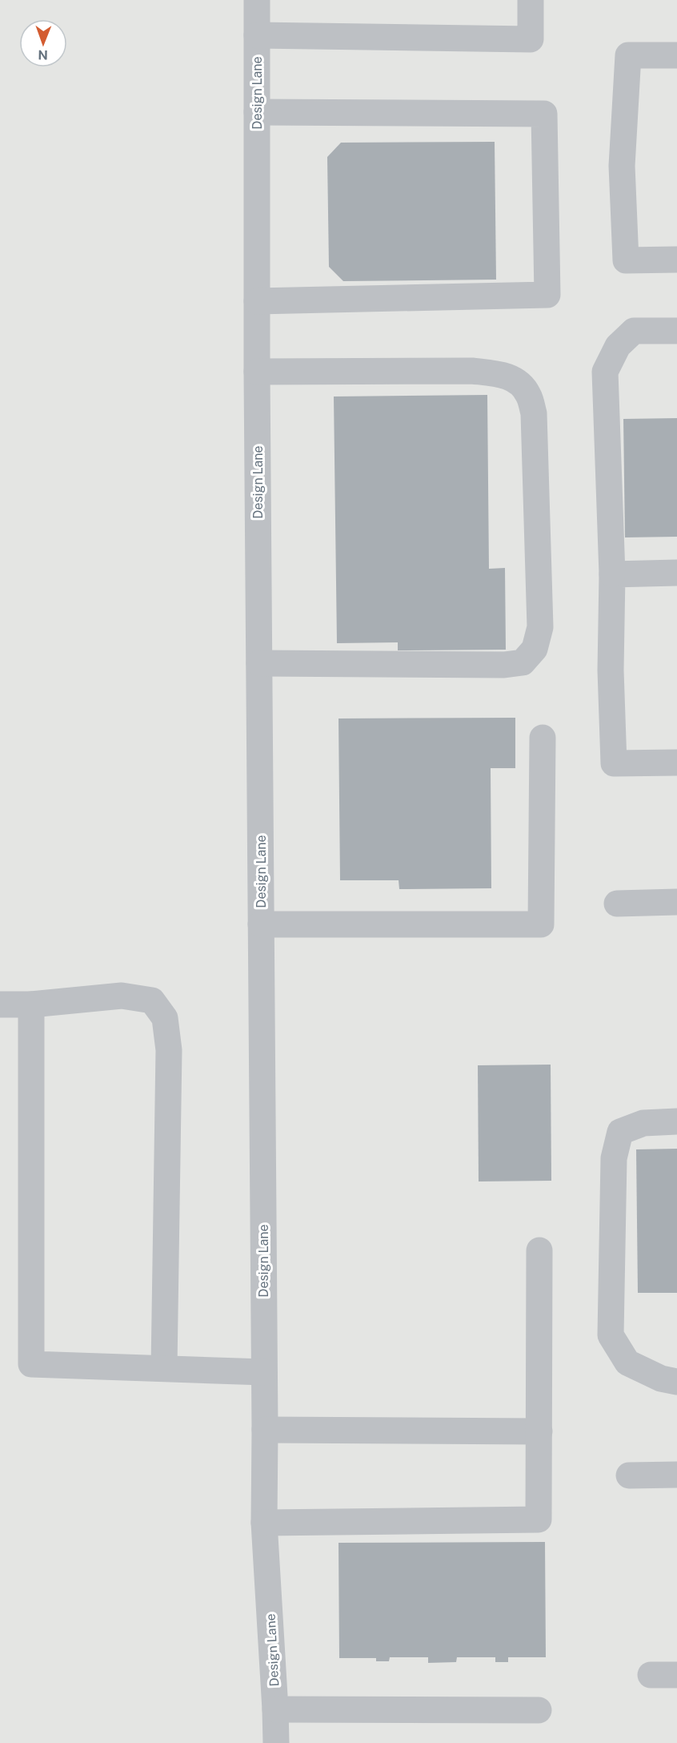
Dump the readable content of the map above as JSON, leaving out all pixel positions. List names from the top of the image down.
{
  "streets": {
    "street": ["Design Lane"]
  },
  "north": "bottom"
}
